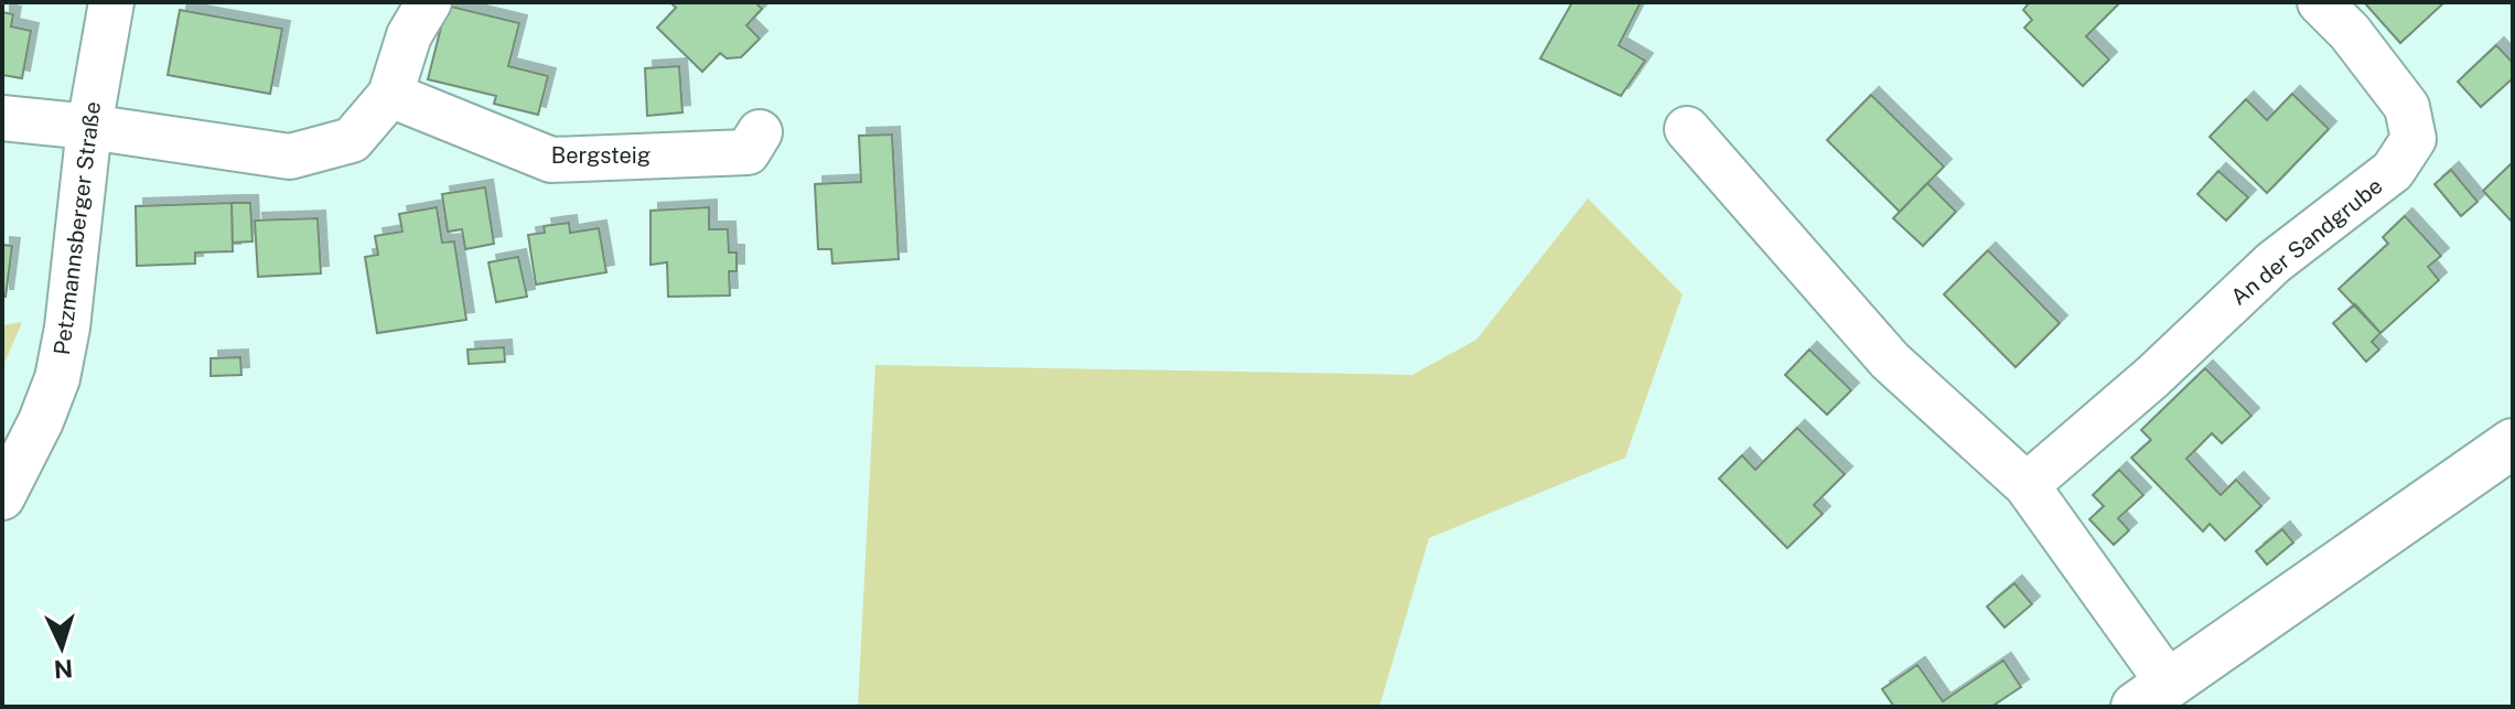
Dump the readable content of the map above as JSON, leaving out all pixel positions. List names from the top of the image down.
{
  "streets": {
    "street": ["Bergsteig", "Petzmannsberger Straße", "An der Sandgrube"]
  },
  "north": "bottom"
}
